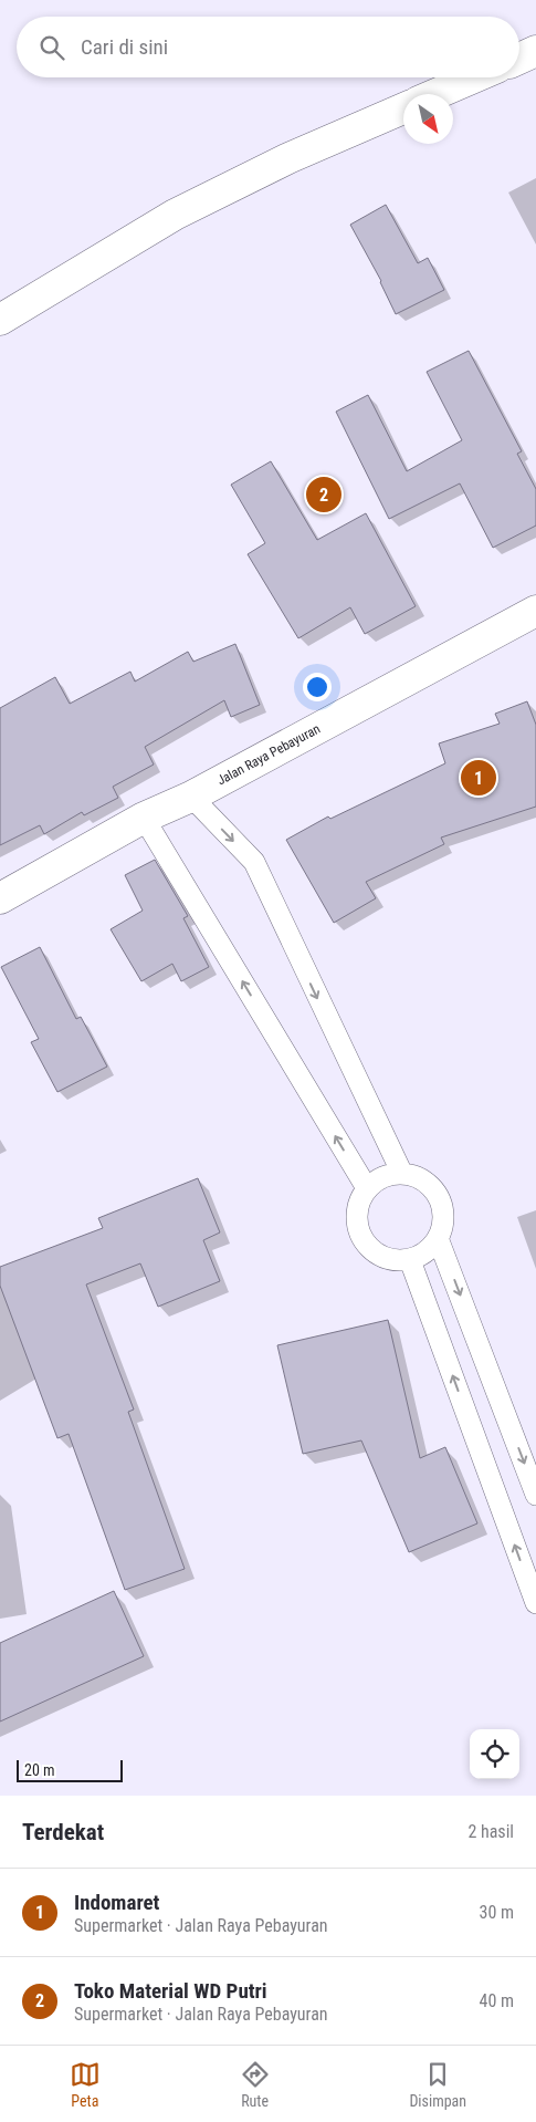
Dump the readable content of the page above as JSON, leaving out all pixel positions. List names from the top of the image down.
{
  "streets": {
    "main road": ["Jalan Raya Pebayuran"]
  },
  "scale_bar": "20 m",
  "north": "bottom right",
  "page": {
    "search": "Cari di sini",
    "pins": ["2", "1"],
    "scale": "20 m",
    "heading": ["Terdekat", "2 hasil"],
    "list": [
      {
        "mark": "1",
        "name": "Indomaret",
        "note": "Supermarket · Jalan Raya Pebayuran",
        "value": "30 m"
      },
      {
        "mark": "2",
        "name": "Toko Material WD Putri",
        "note": "Supermarket · Jalan Raya Pebayuran",
        "value": "40 m"
      }
    ],
    "nav": ["Peta", "Rute", "Disimpan"]
  }
}
